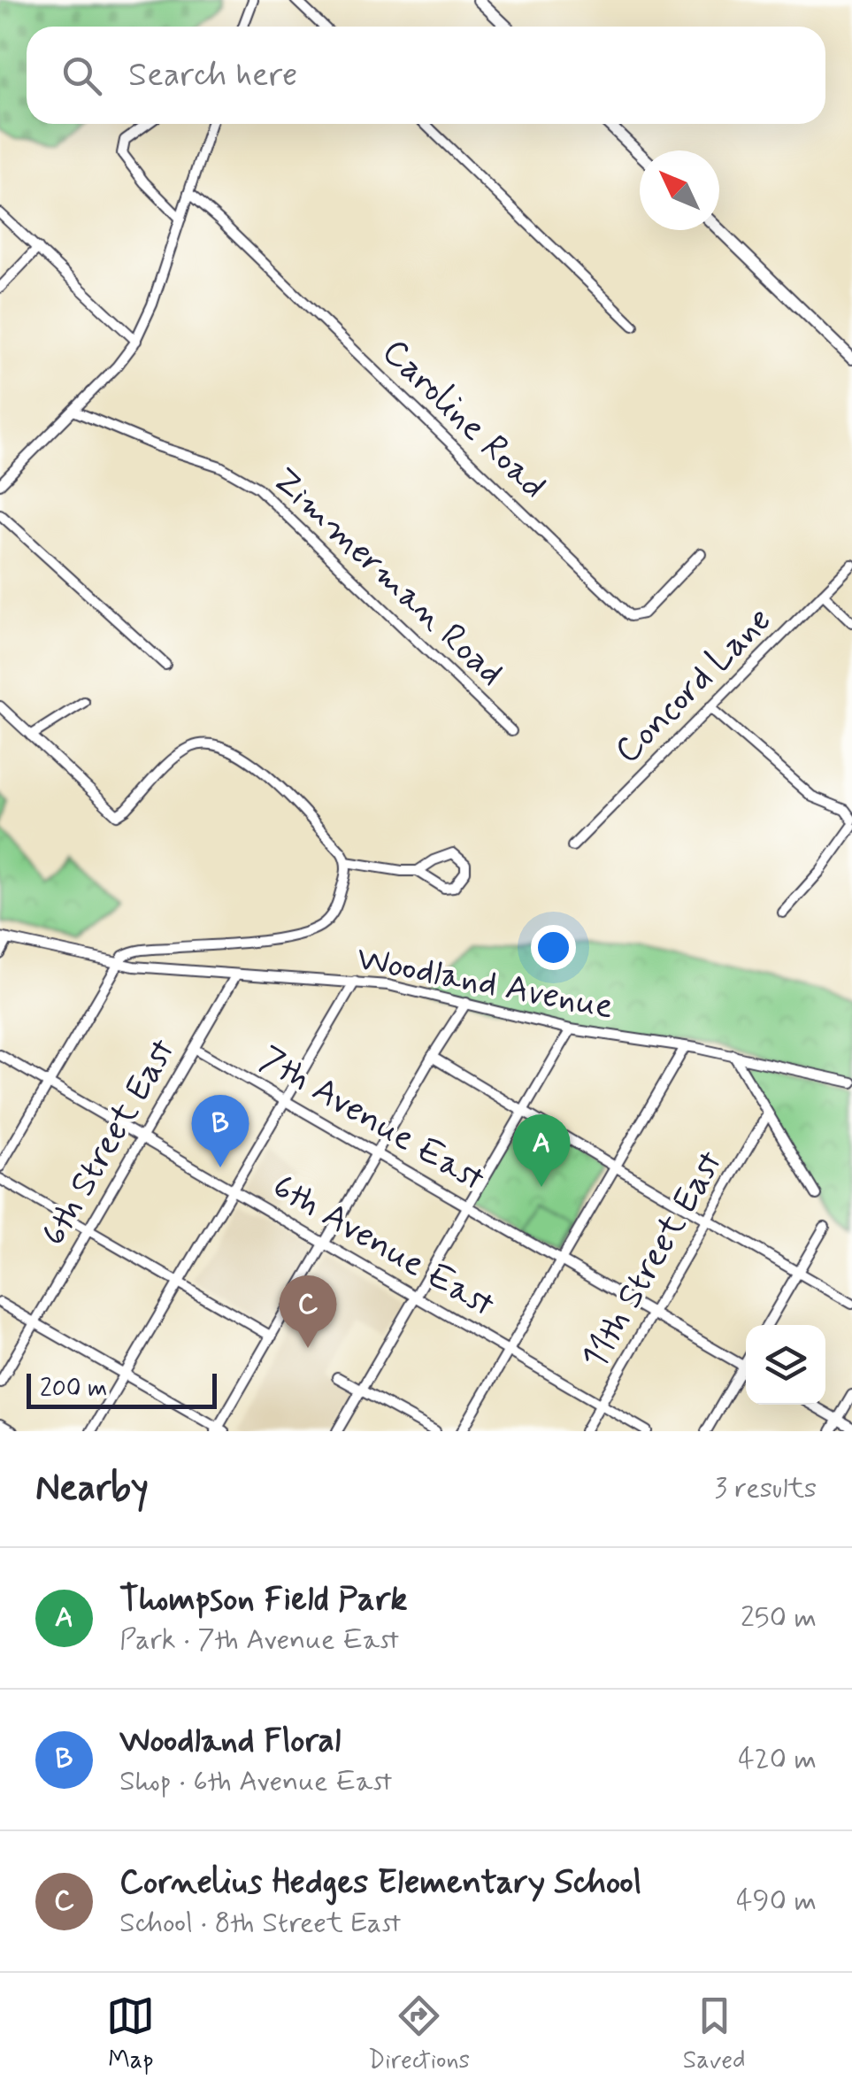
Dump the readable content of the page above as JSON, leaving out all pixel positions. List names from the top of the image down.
{
  "streets": {
    "street": [
      "Caroline Road",
      "Zimmerman Road",
      "Concord Lane",
      "Woodland Avenue",
      "7th Avenue East",
      "6th Street East",
      "6th Avenue East",
      "11th Street East"
    ]
  },
  "crossings": [
    ["Woodland Avenue", "6th Street East"],
    ["7th Avenue East", "6th Street East"],
    ["7th Avenue East", "11th Street East"],
    ["6th Street East", "6th Avenue East"],
    ["6th Avenue East", "11th Street East"]
  ],
  "scale_bar": "200 m",
  "north": "top left",
  "page": {
    "search": "Search here",
    "pins": ["B", "A", "C"],
    "scale": "200 m",
    "heading": ["Nearby", "3 results"],
    "list": [
      {
        "mark": "A",
        "name": "Thompson Field Park",
        "note": "Park · 7th Avenue East",
        "value": "250 m"
      },
      {
        "mark": "B",
        "name": "Woodland Floral",
        "note": "Shop · 6th Avenue East",
        "value": "420 m"
      },
      {
        "mark": "C",
        "name": "Cornelius Hedges Elementary School",
        "note": "School · 8th Street East",
        "value": "490 m"
      }
    ],
    "nav": ["Map", "Directions", "Saved"]
  }
}
